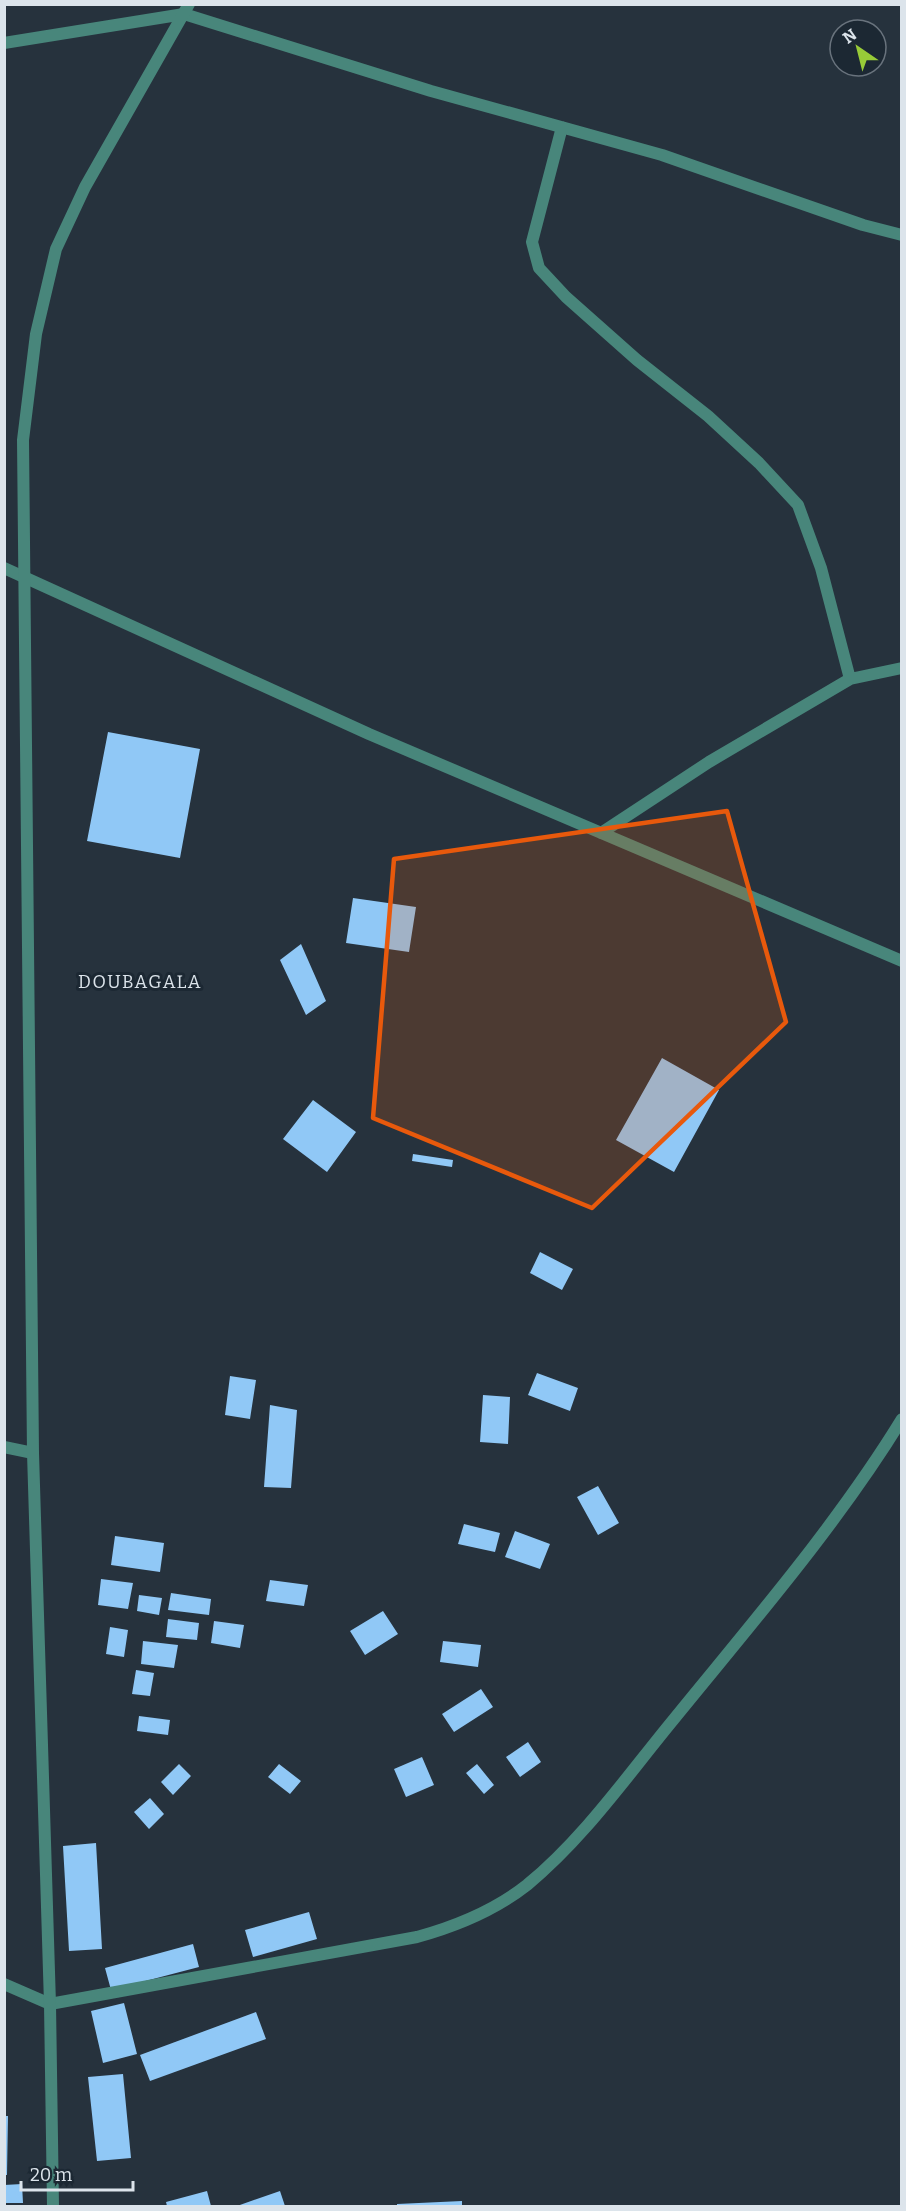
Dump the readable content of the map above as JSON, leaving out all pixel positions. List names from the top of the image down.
{
  "districts": ["DOUBAGALA"],
  "scale_bar": "20 m",
  "north": "top left"
}
